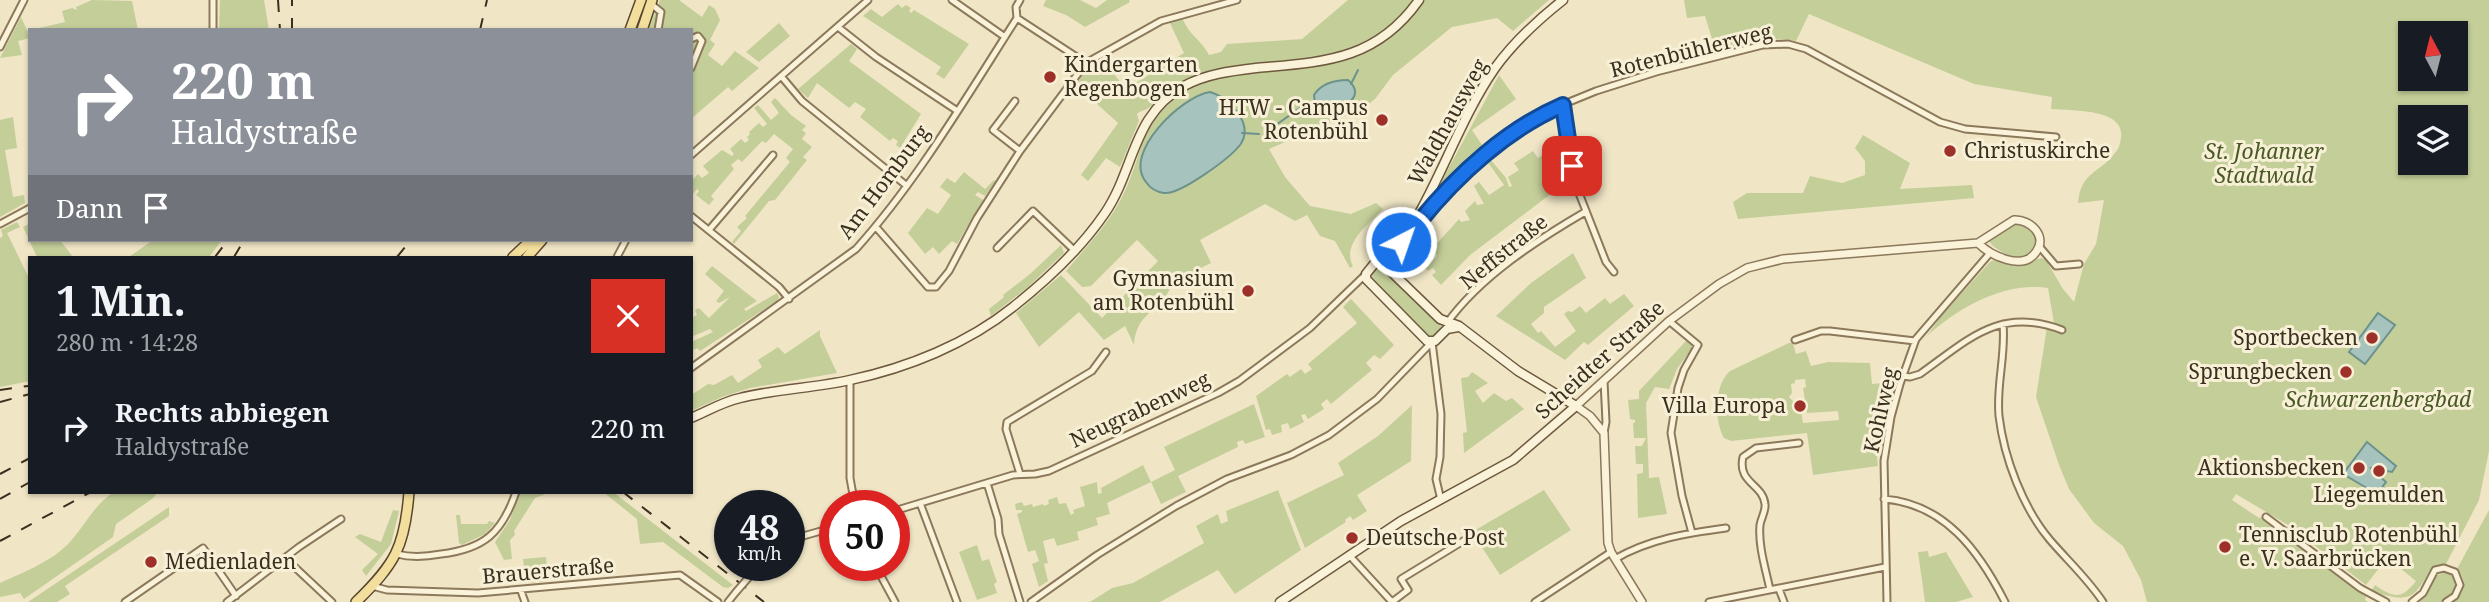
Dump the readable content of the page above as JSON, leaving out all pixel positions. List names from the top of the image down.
{
  "streets": {
    "main road": ["Waldhausweg", "Scheidter Straße"],
    "street": [
      "Rotenbühlerweg",
      "Am Homburg",
      "Neffstraße",
      "Neugrabenweg",
      "Kohlweg",
      "Brauerstraße"
    ]
  },
  "parks": ["St. Johanner Stadtwald", "Schwarzenbergbad"],
  "places": [
    "Kindergarten Regenbogen",
    "HTW - Campus Rotenbühl",
    "Christuskirche",
    "Gymnasium am Rotenbühl",
    "Sportbecken",
    "Sprungbecken",
    "Villa Europa",
    "Aktionsbecken",
    "Liegemulden",
    "Deutsche Post",
    "Tennisclub Rotenbühl e. V. Saarbrücken",
    "Medienladen"
  ],
  "north": "top",
  "page": {
    "turn": ["220 m", "Haldystraße"],
    "then": "Dann",
    "heading": ["1 Min.", "280 m · 14:28"],
    "list": [
      {
        "name": "Rechts abbiegen",
        "note": "Haldystraße",
        "value": "220 m"
      }
    ],
    "speed": "48 km/h",
    "limit": "50"
  }
}
